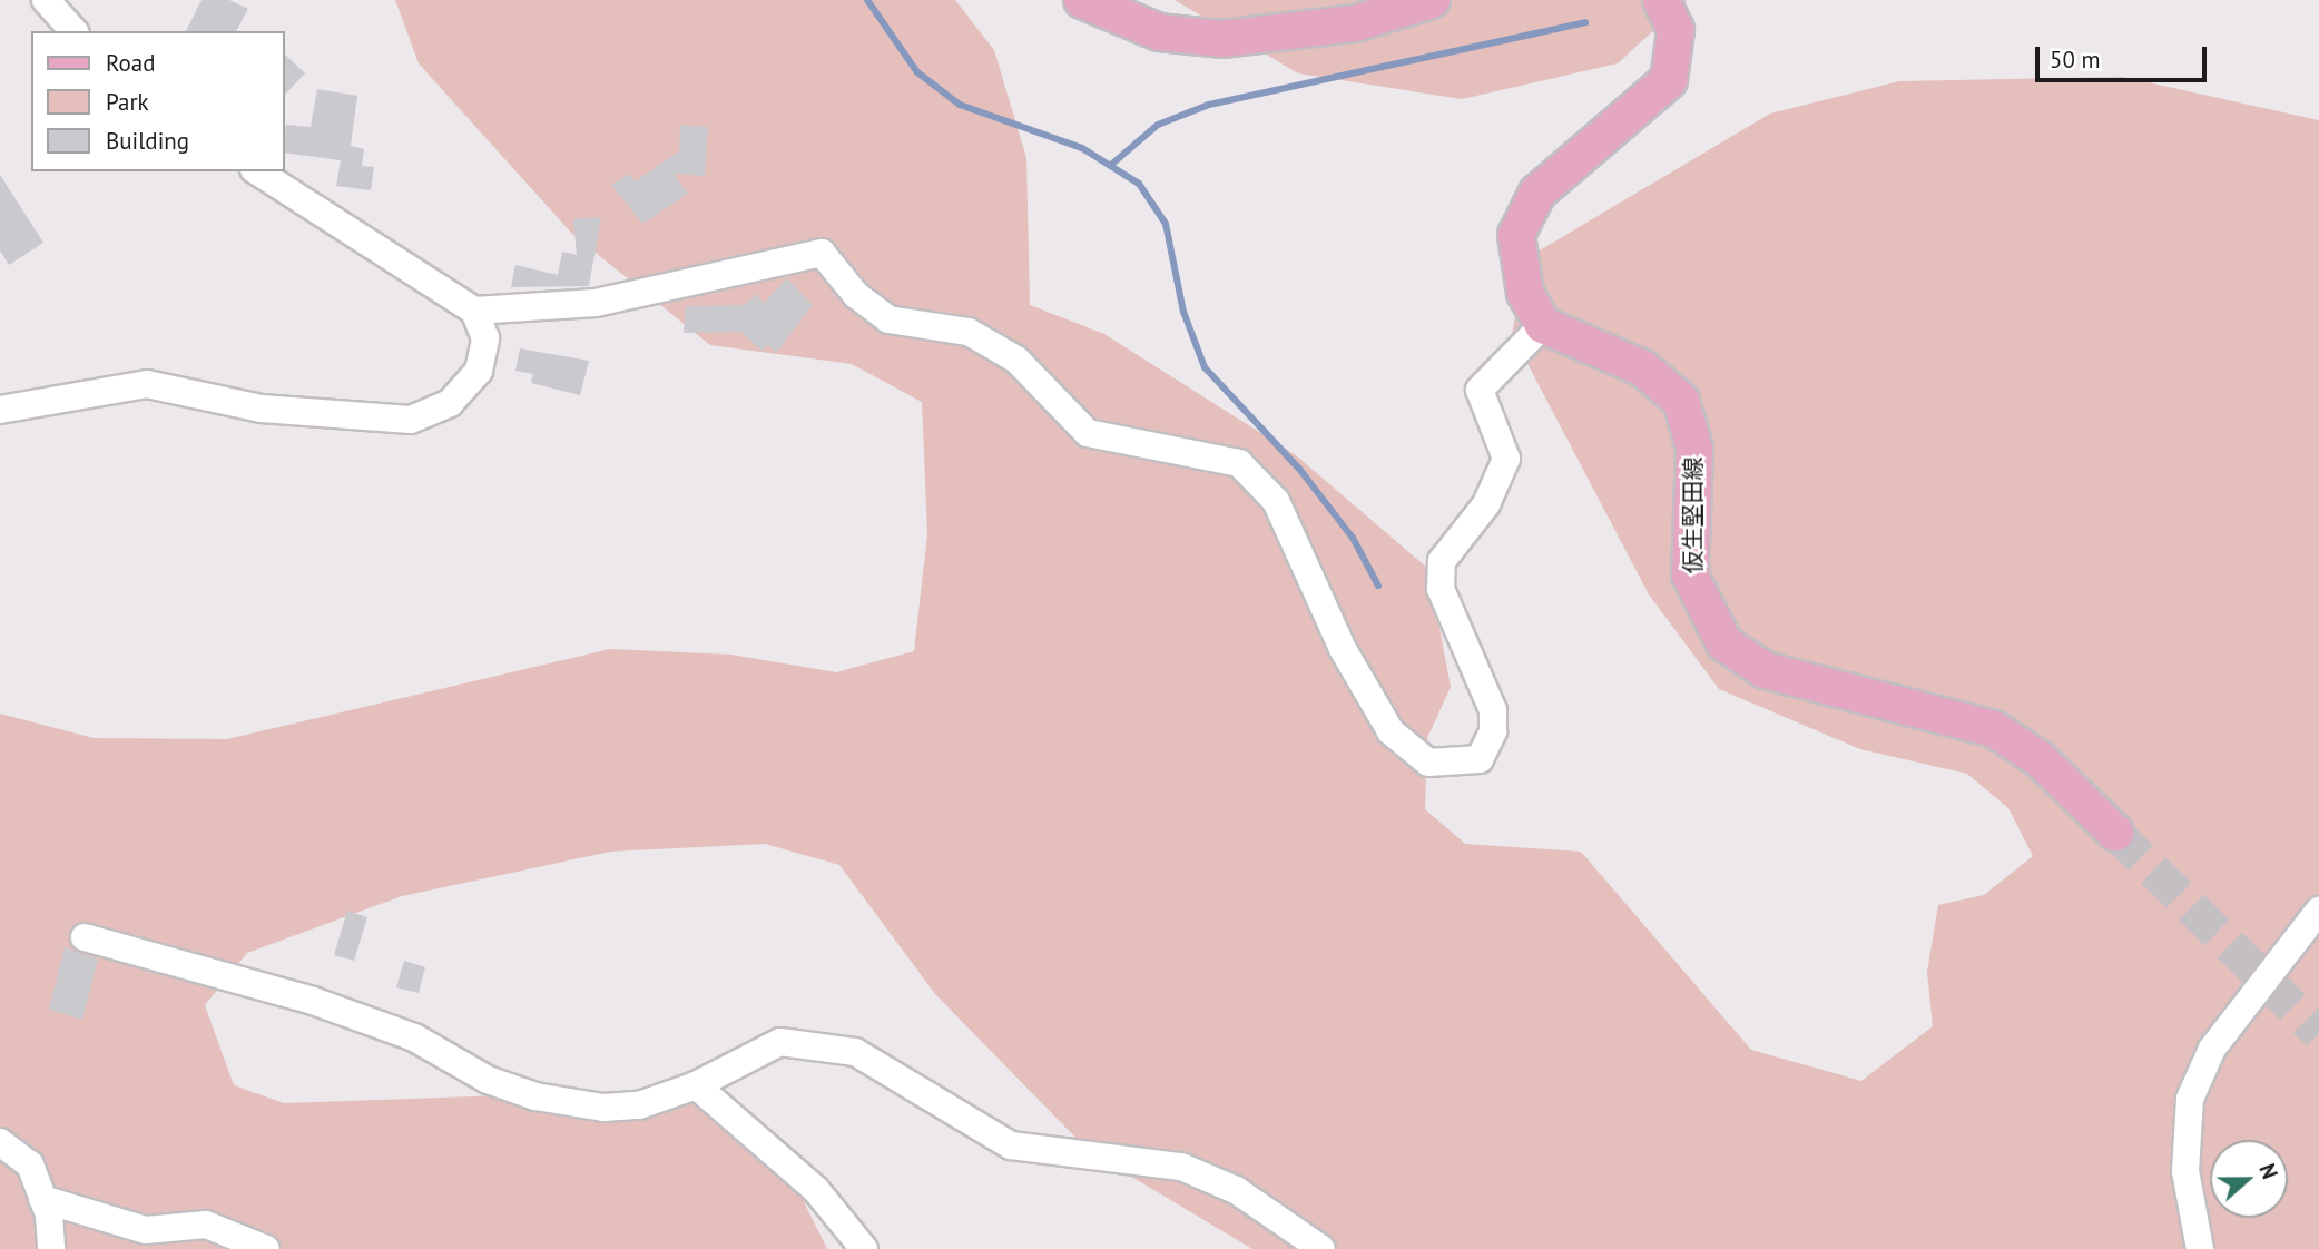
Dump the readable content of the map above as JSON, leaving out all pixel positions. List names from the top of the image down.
{
  "streets": {
    "main road": ["仮生堅田線"]
  },
  "legend": ["Road", "Park", "Building"],
  "scale_bar": "50 m",
  "north": "right"
}
